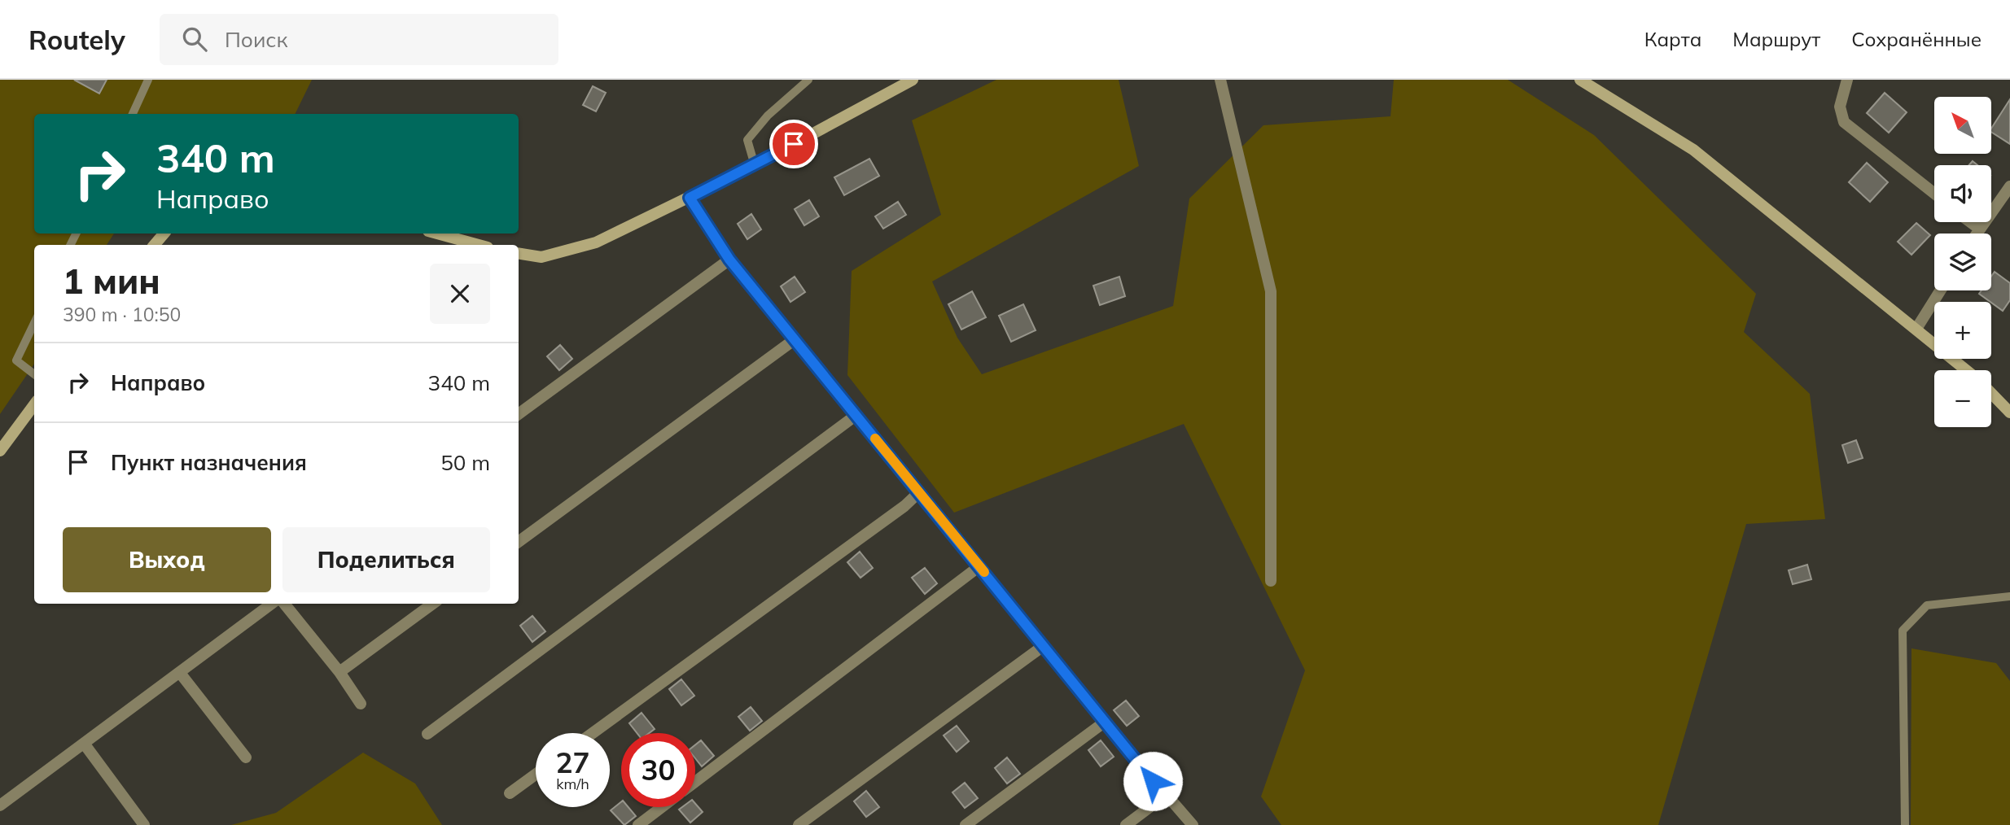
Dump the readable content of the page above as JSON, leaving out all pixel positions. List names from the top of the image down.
{
  "north": "top left",
  "page": {
    "header": "Routely",
    "search": "Поиск",
    "nav": ["Карта", "Маршрут", "Сохранённые"],
    "map_buttons": ["+", "−"],
    "turn": ["340 m", "Направо"],
    "heading": ["1 мин", "390 m · 10:50"],
    "list": [
      {
        "name": "Направо",
        "value": "340 m"
      },
      {
        "name": "Пункт назначения",
        "value": "50 m"
      }
    ],
    "buttons": ["Выход", "Поделиться"],
    "speed": "27 km/h",
    "limit": "30"
  }
}
